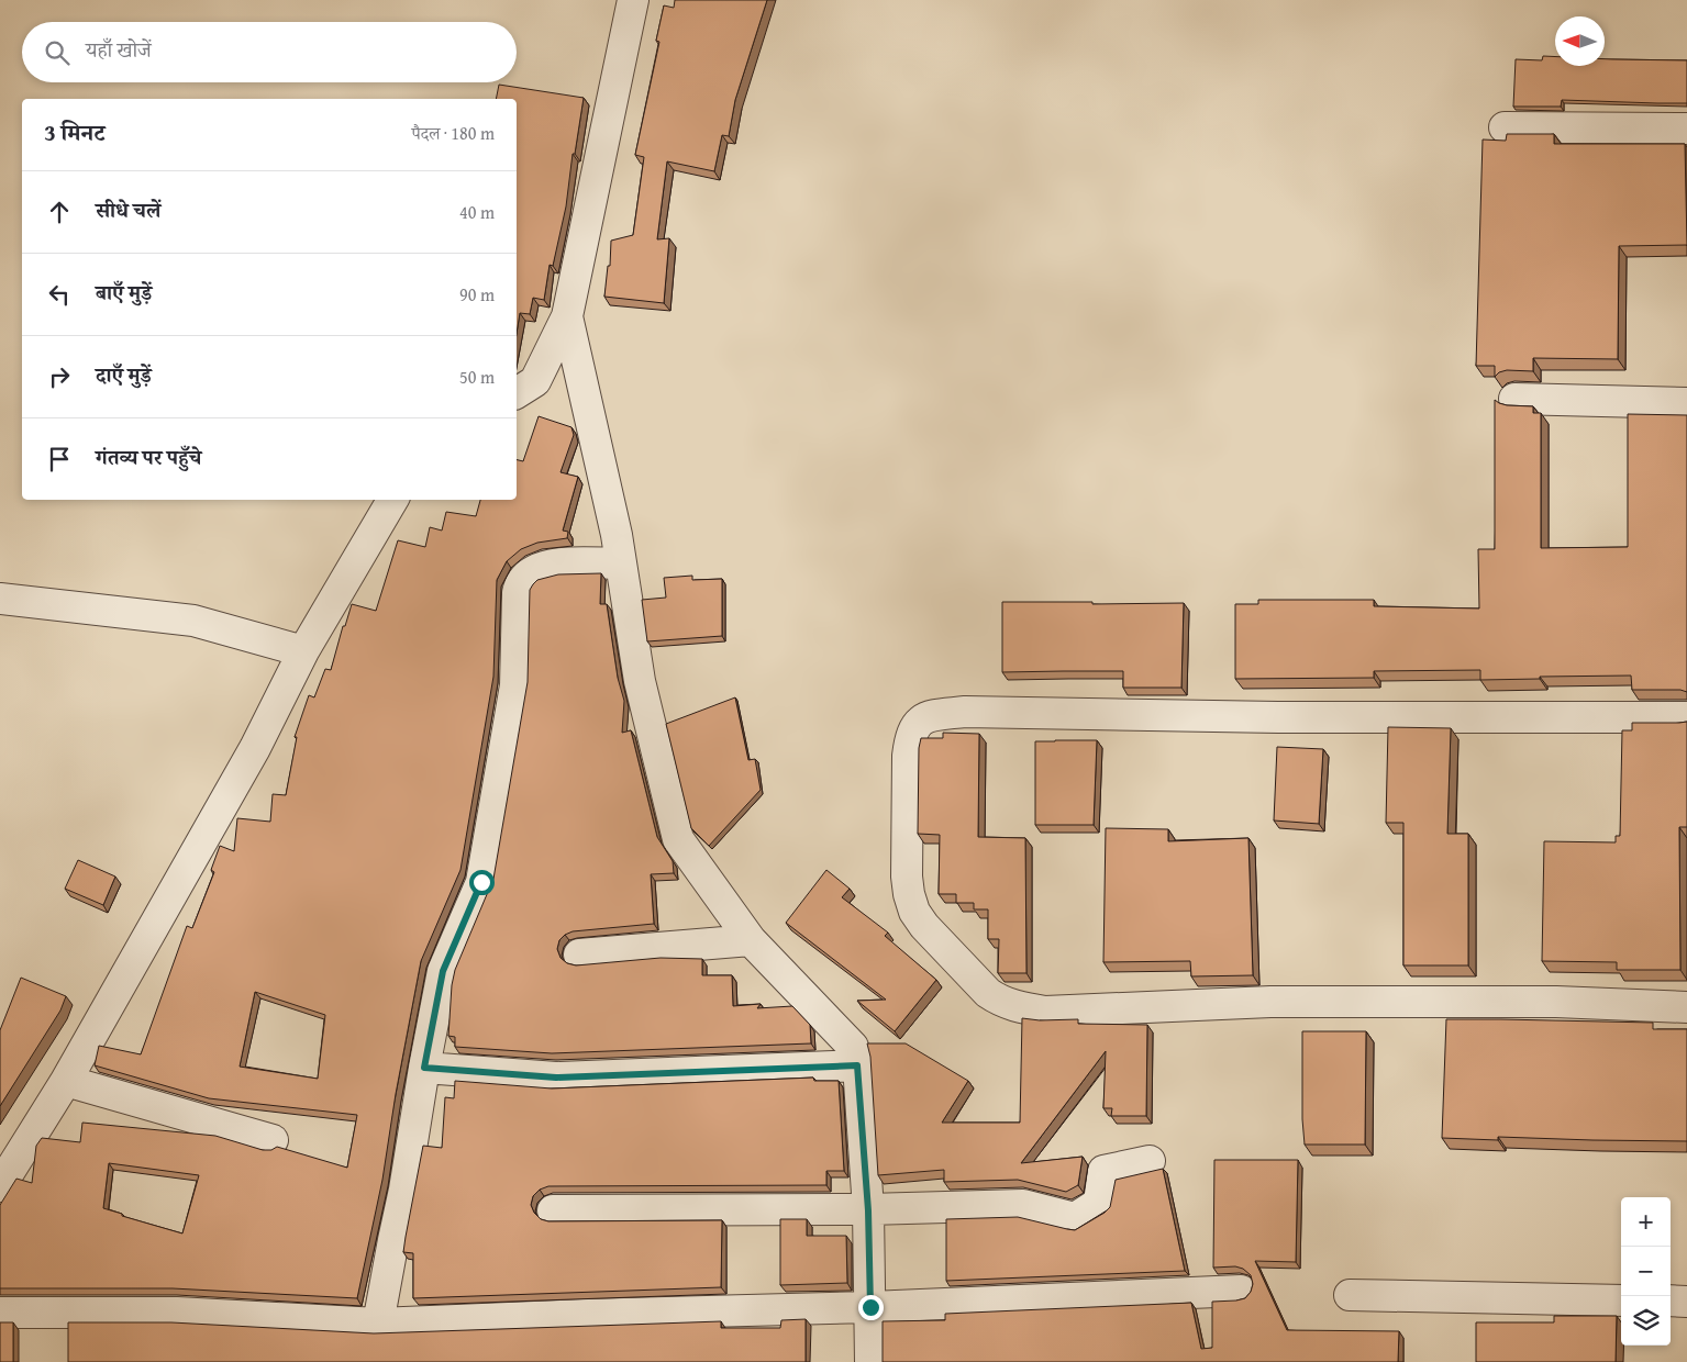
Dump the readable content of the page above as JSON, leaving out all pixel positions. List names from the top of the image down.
{
  "north": "left",
  "page": {
    "search": "यहाँ खोजें",
    "heading": ["3 मिनट", "पैदल · 180 m"],
    "list": [
      ["सीधे चलें", "40 m"],
      ["बाएँ मुड़ें", "90 m"],
      ["दाएँ मुड़ें", "50 m"],
      "गंतव्य पर पहुँचे"
    ],
    "map_buttons": ["+", "−"]
  }
}
